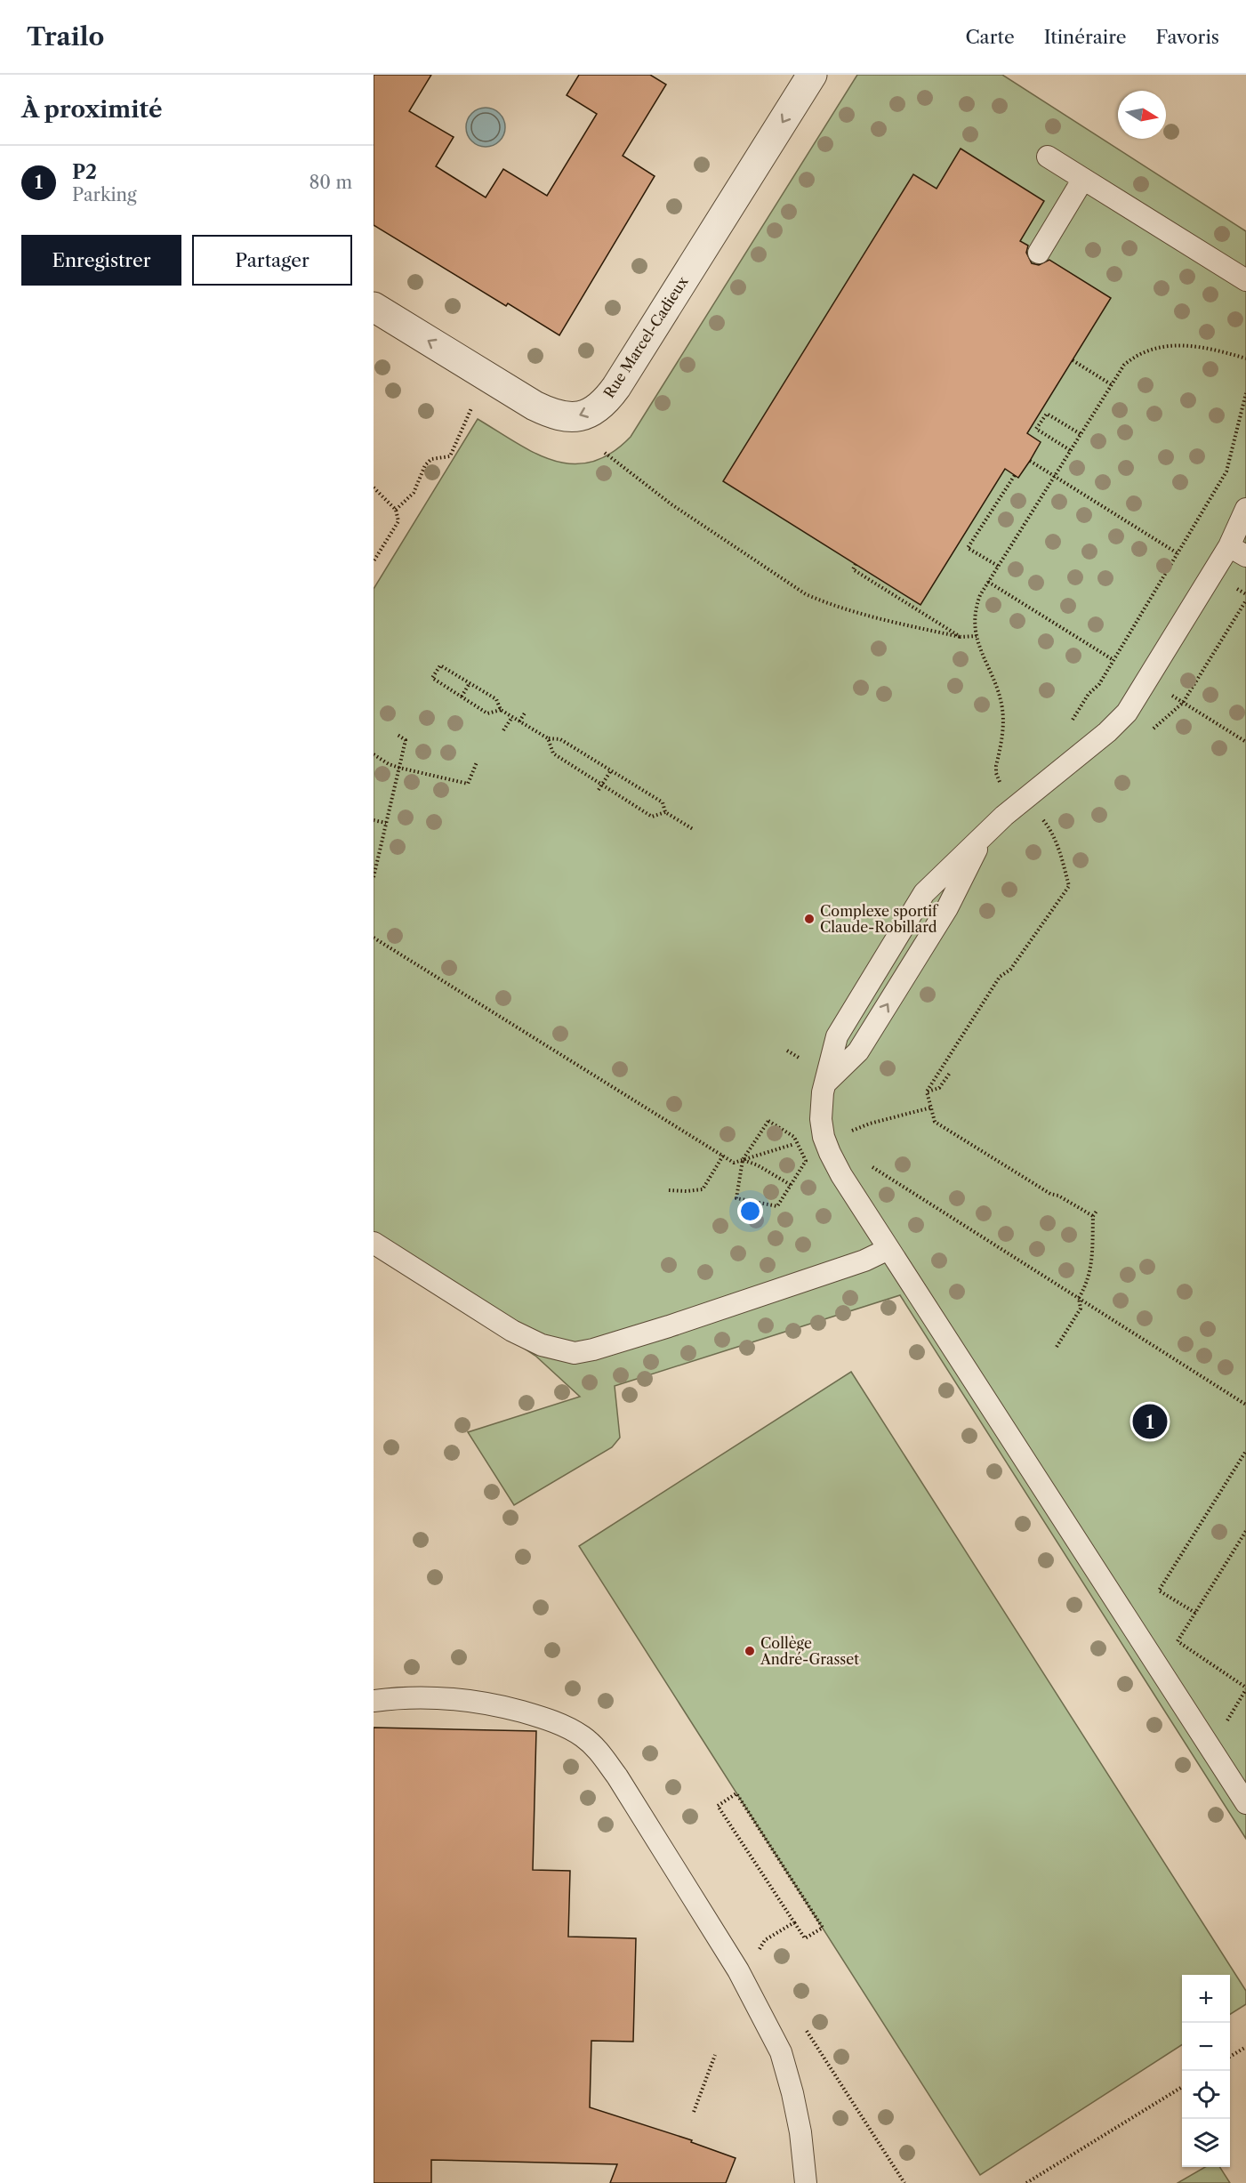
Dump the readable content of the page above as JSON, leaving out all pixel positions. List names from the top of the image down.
{
  "streets": {
    "street": ["Rue Marcel-Cadieux"]
  },
  "places": ["Complexe sportif Claude-Robillard", "Collège André-Grasset"],
  "north": "right",
  "page": {
    "header": "Trailo",
    "nav": ["Carte", "Itinéraire", "Favoris"],
    "heading": "À proximité",
    "list": [
      {
        "mark": "1",
        "name": "P2",
        "note": "Parking",
        "value": "80 m"
      }
    ],
    "buttons": ["Enregistrer", "Partager"],
    "pins": "1",
    "map_buttons": ["+", "−"]
  }
}
